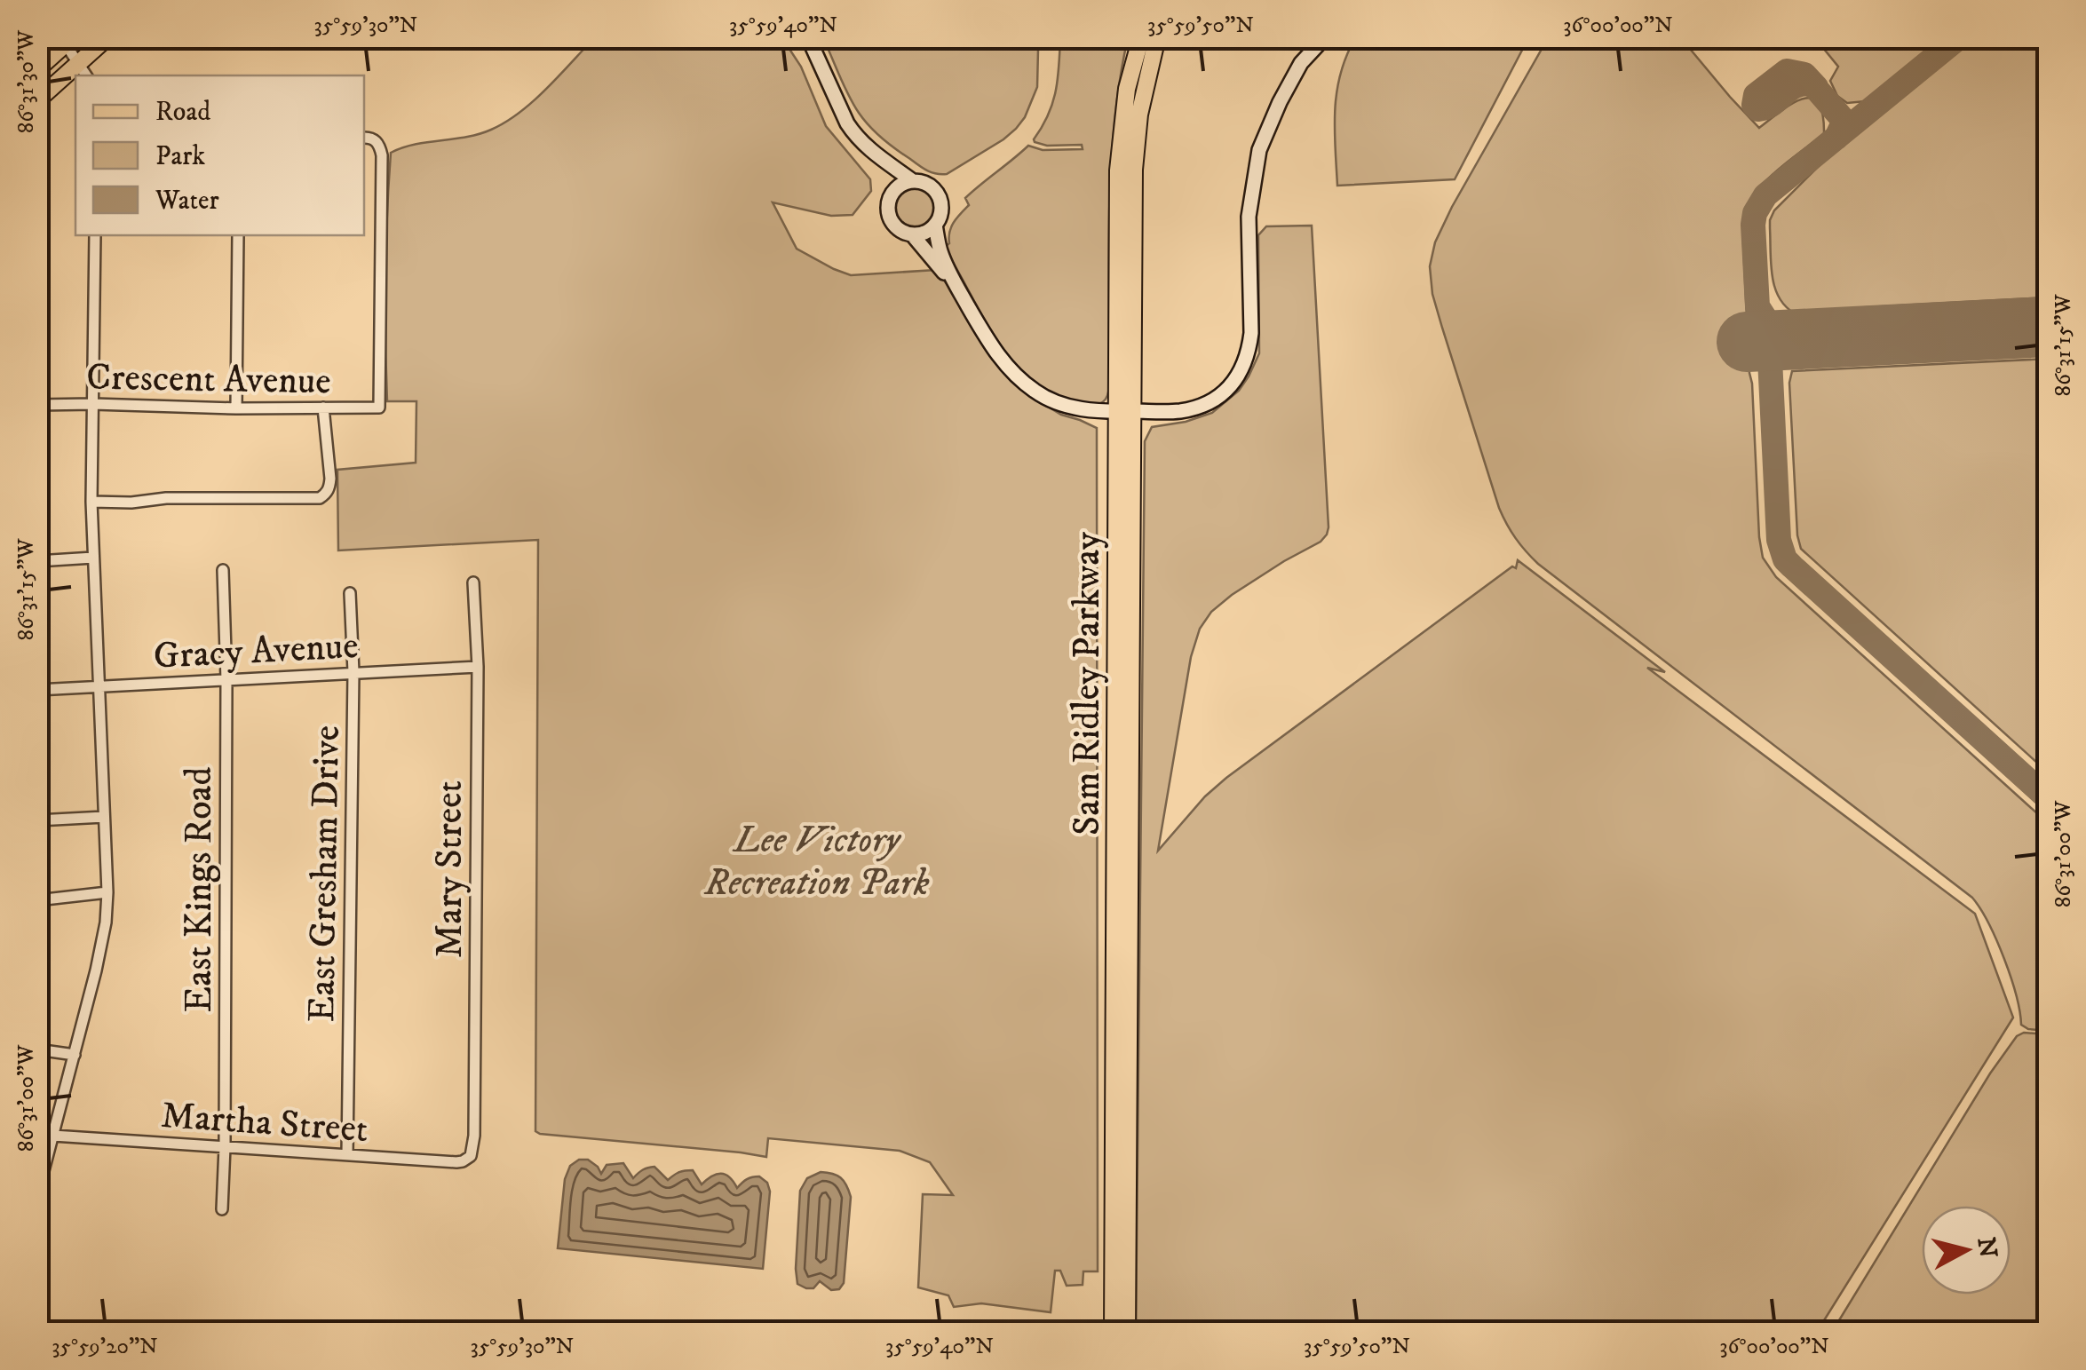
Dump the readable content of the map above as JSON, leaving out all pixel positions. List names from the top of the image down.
{
  "streets": {
    "main road": ["Sam Ridley Parkway"],
    "street": [
      "Crescent Avenue",
      "Gracy Avenue",
      "Mary Street",
      "East Gresham Drive",
      "East Kings Road",
      "Martha Street"
    ]
  },
  "crossings": [
    ["Gracy Avenue", "Mary Street"],
    ["Gracy Avenue", "East Gresham Drive"],
    ["Gracy Avenue", "East Kings Road"],
    ["Mary Street", "Martha Street"],
    ["East Gresham Drive", "Martha Street"],
    ["East Kings Road", "Martha Street"]
  ],
  "parks": ["Lee Victory Recreation Park"],
  "legend": ["Road", "Park", "Water"],
  "north": "right",
  "coordinates": [
    "35°59'30\"N",
    "35°59'40\"N",
    "35°59'50\"N",
    "36°00'00\"N",
    "86°31'30\"W",
    "86°31'15\"W",
    "86°31'00\"W",
    "35°59'20\"N"
  ]
}
